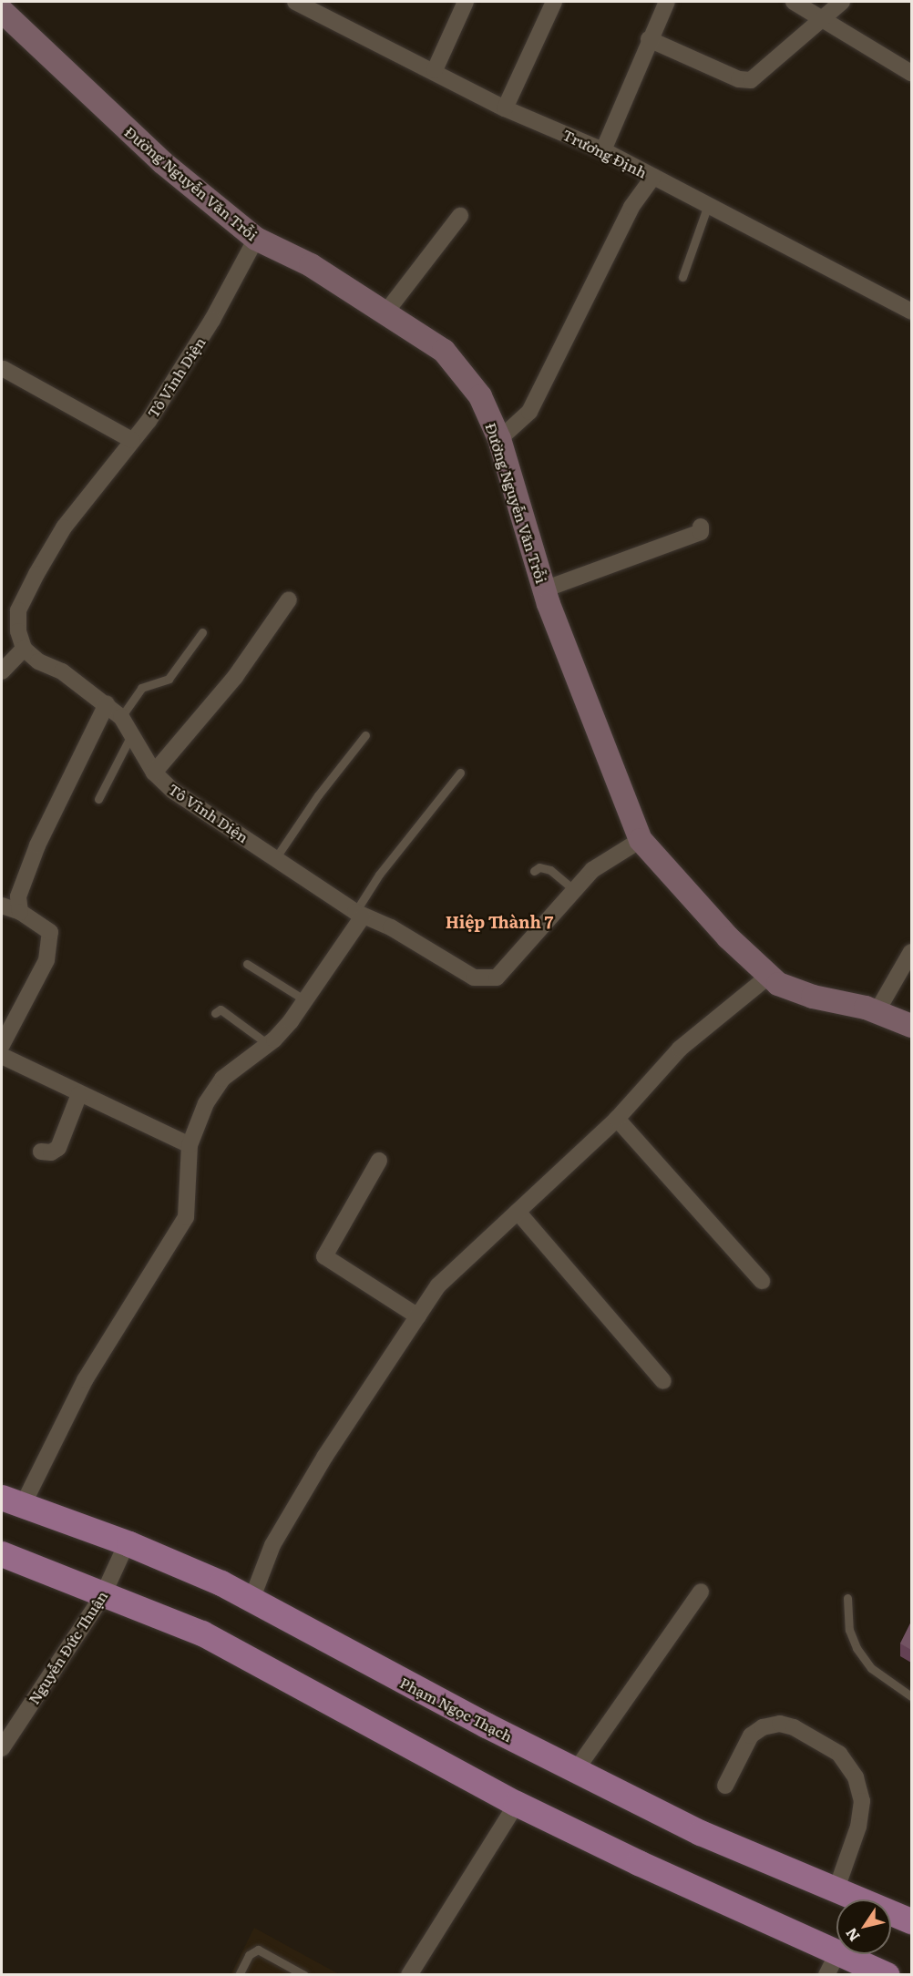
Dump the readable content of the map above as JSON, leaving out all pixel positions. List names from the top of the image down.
{
  "streets": {
    "main road": ["Phạm Ngọc Thạch"],
    "street": [
      "Trương Định",
      "Đường Nguyễn Văn Trỗi",
      "Tô Vĩnh Diện",
      "Nguyễn Đức Thuận"
    ]
  },
  "crossings": [
    ["Đường Nguyễn Văn Trỗi", "Tô Vĩnh Diện"],
    ["Nguyễn Đức Thuận", "Phạm Ngọc Thạch"]
  ],
  "districts": ["Hiệp Thành 7"],
  "north": "bottom left"
}
